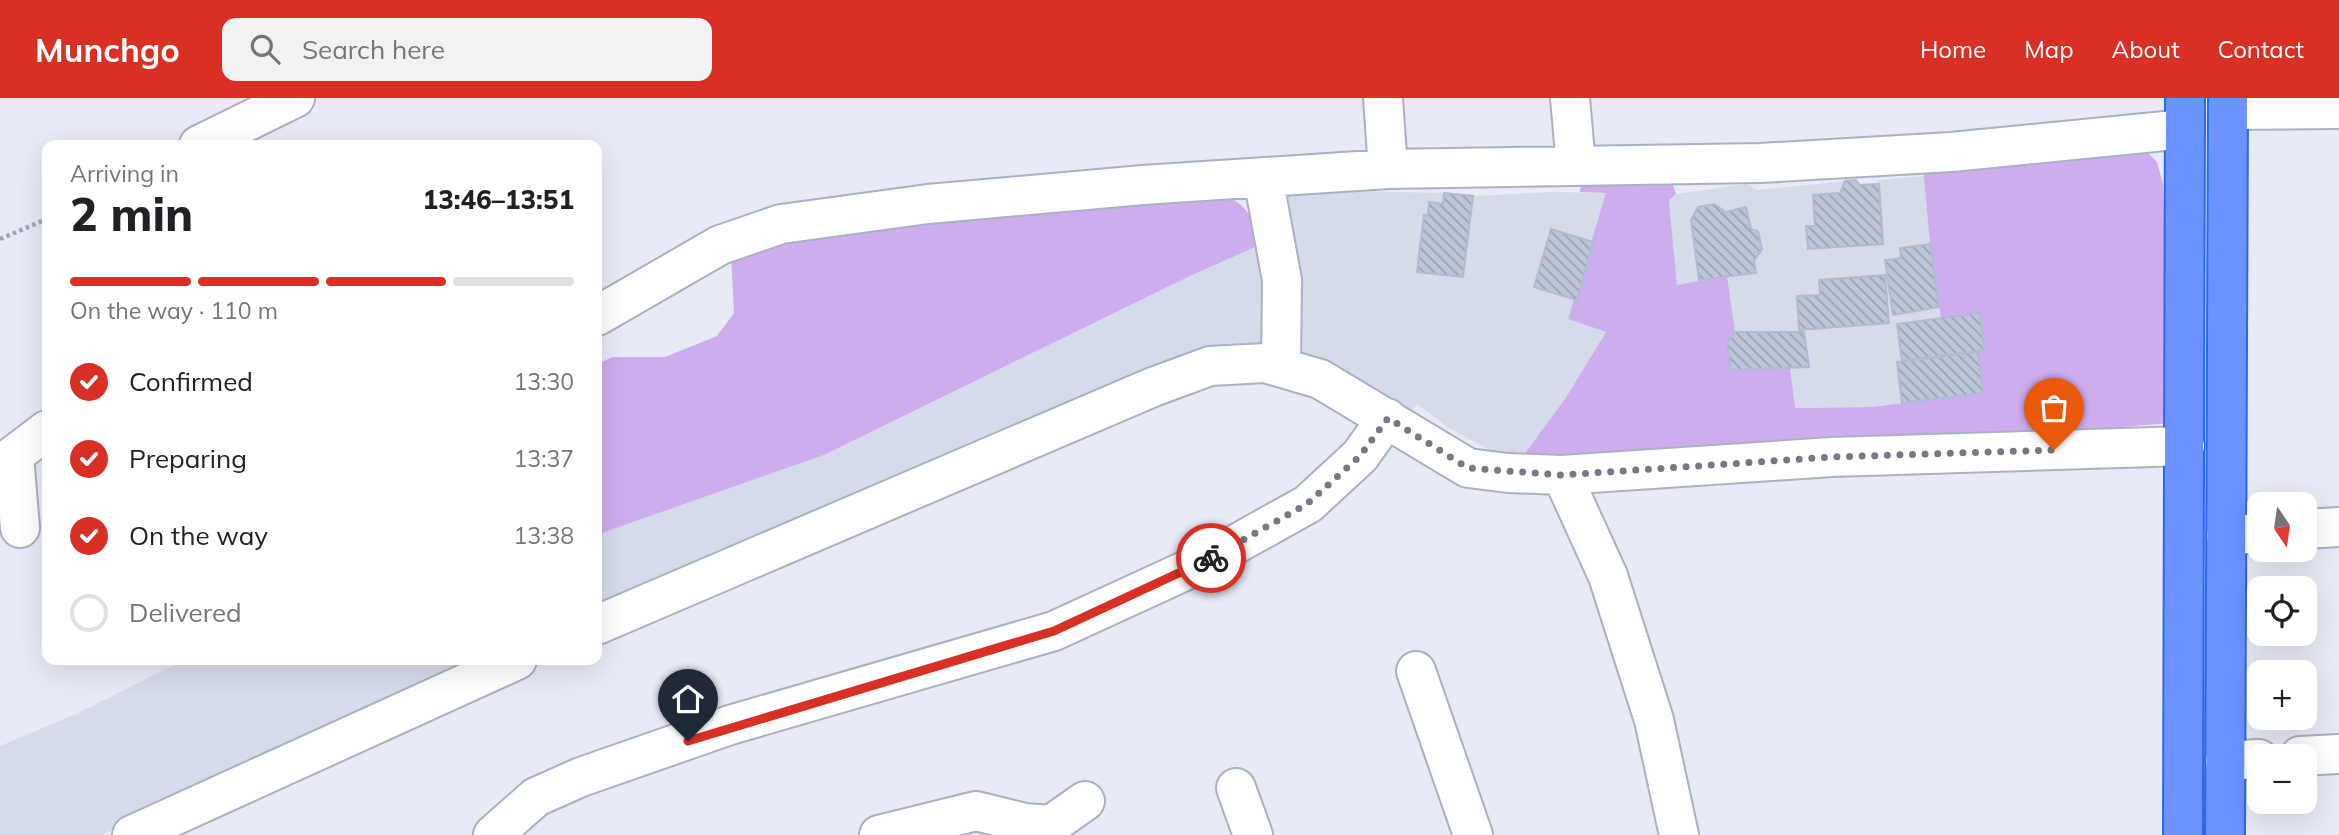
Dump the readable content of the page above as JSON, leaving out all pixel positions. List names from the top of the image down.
{
  "north": "bottom",
  "page": {
    "header": "Munchgo",
    "search": "Search here",
    "nav": [
      "Home",
      "Map",
      "About",
      "Contact"
    ],
    "heading": ["2 min", "Arriving in", "13:46–13:51"],
    "bar": "On the way · 110 m",
    "list": [
      ["Confirmed", "13:30"],
      ["Preparing", "13:37"],
      ["On the way", "13:38"],
      "Delivered"
    ],
    "map_buttons": ["+", "−"]
  }
}
